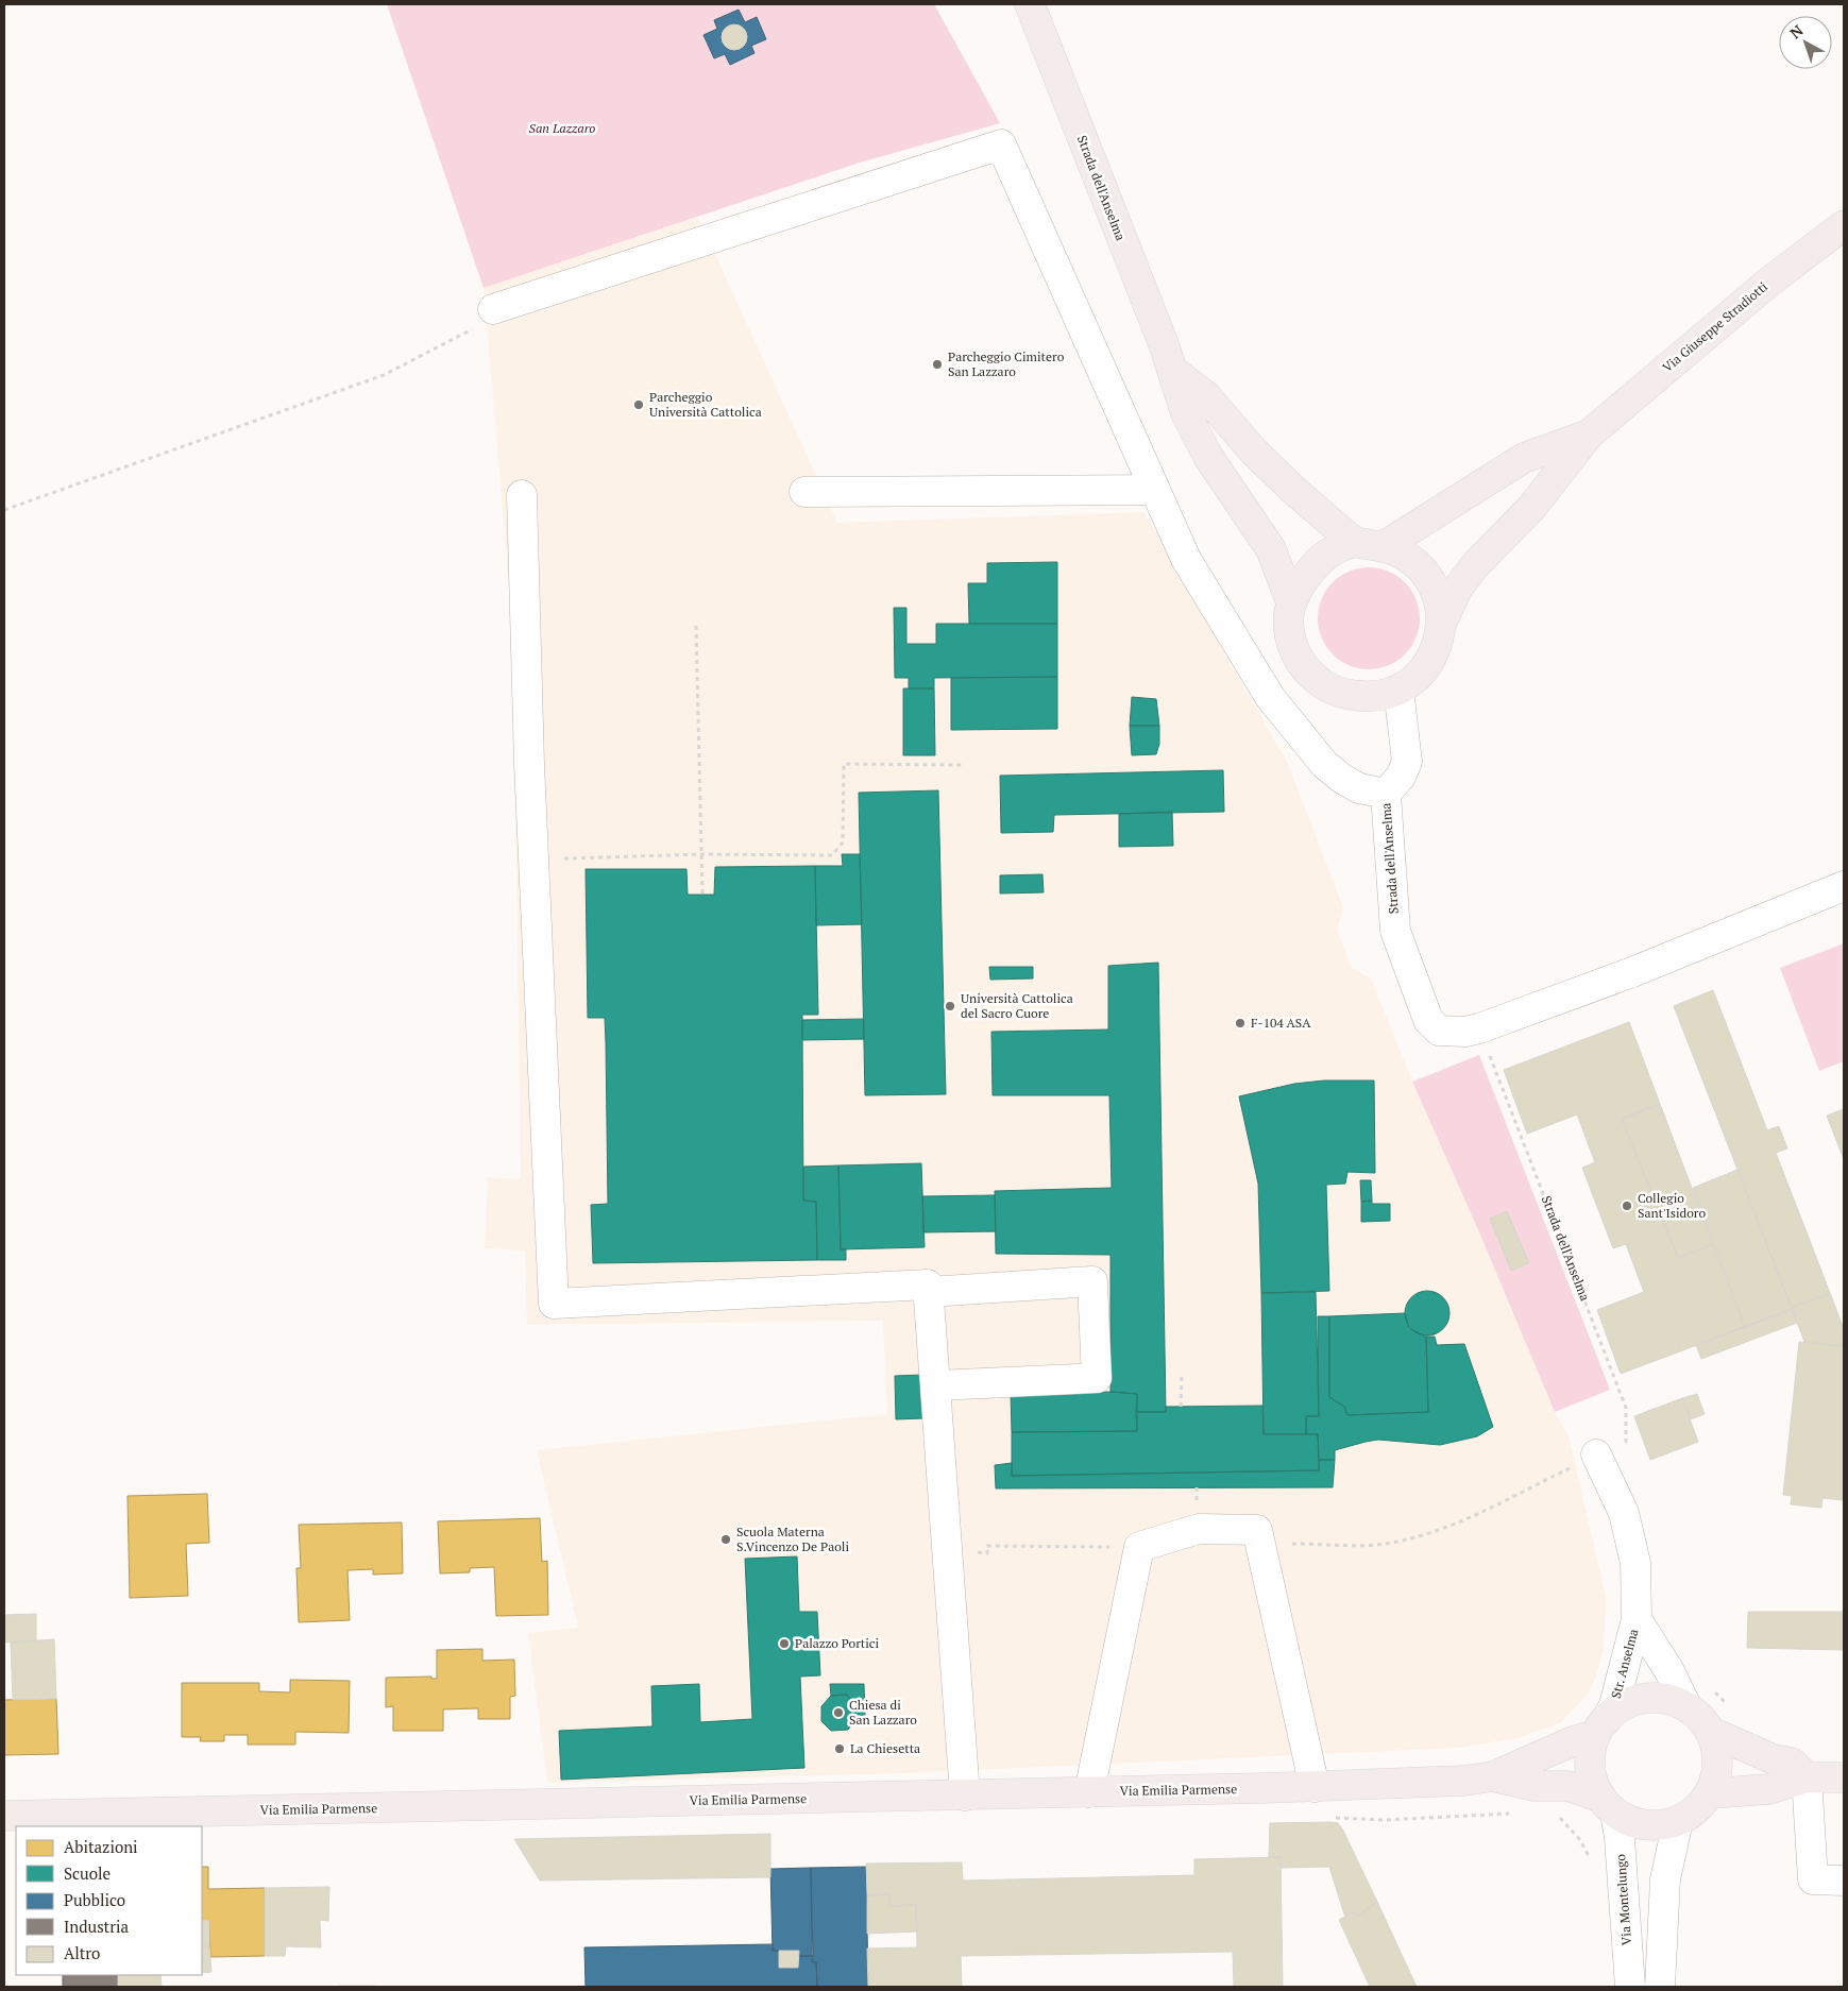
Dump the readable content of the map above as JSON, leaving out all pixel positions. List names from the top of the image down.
{
  "streets": {
    "main road": ["Strada dell'Anselma", "Via Giuseppe Stradiotti", "Via Emilia Parmense"],
    "street": ["Str. Anselma", "Via Montelungo"]
  },
  "crossings": [
    ["Strada dell'Anselma", "Via Giuseppe Stradiotti"],
    ["Strada dell'Anselma", "Str. Anselma"],
    ["Str. Anselma", "Via Emilia Parmense"],
    ["Str. Anselma", "Via Montelungo"],
    ["Via Emilia Parmense", "Via Montelungo"]
  ],
  "parks": ["San Lazzaro"],
  "places": [
    "Parcheggio Cimitero San Lazzaro",
    "Parcheggio Università Cattolica",
    "Università Cattolica del Sacro Cuore",
    "F-104 ASA",
    "Collegio Sant'Isidoro",
    "Scuola Materna S.Vincenzo De Paoli",
    "Palazzo Portici",
    "Chiesa di San Lazzaro",
    "La Chiesetta"
  ],
  "legend": [
    "Abitazioni",
    "Scuole",
    "Pubblico",
    "Industria",
    "Altro"
  ],
  "north": "top left"
}
